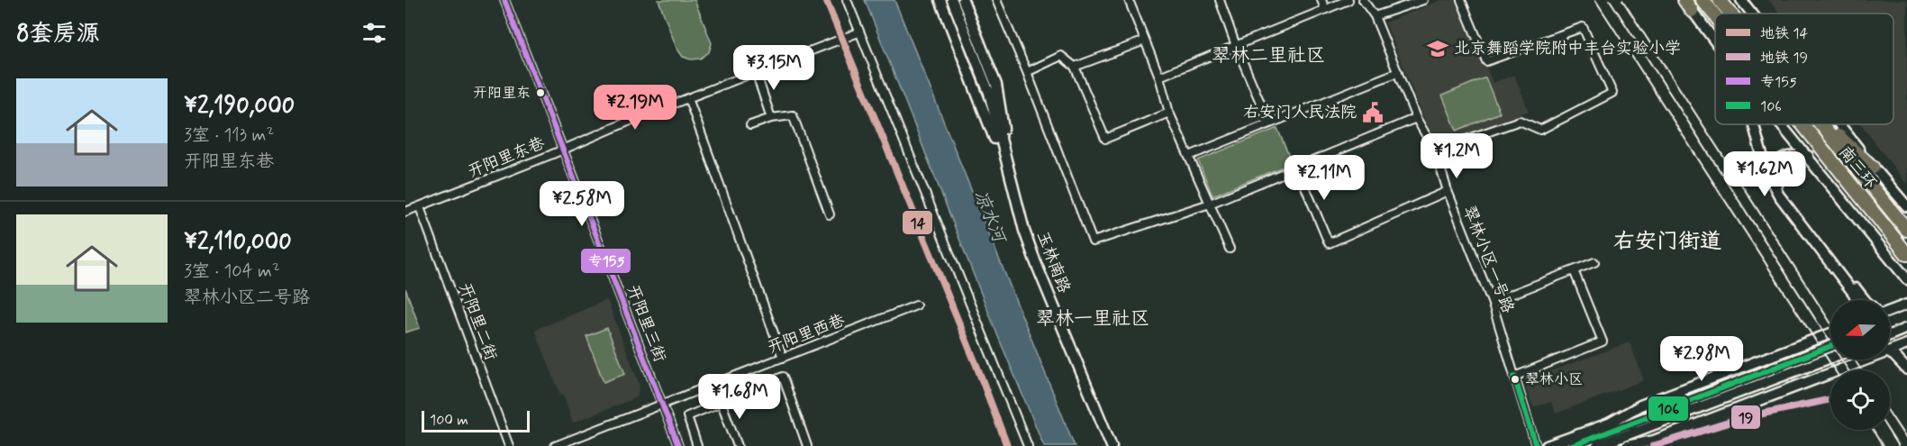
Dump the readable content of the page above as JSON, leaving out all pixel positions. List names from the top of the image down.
{
  "streets": {
    "highway": ["南三环"],
    "main road": ["玉林南路"],
    "street": [
      "开阳里东巷",
      "翠林小区一号路",
      "开阳里二街",
      "开阳里三街",
      "开阳里西巷"
    ]
  },
  "crossings": [
    ["开阳里东巷", "开阳里二街"],
    ["开阳里东巷", "开阳里三街"],
    ["开阳里三街", "开阳里西巷"]
  ],
  "districts": ["翠林二里社区", "右安门街道", "翠林一里社区"],
  "water": ["凉水河"],
  "places": {
    "school or university": ["北京舞蹈学院附中丰台实验小学"],
    "other": ["开阳里东", "翠林小区"],
    "public building": ["右安门人民法院"]
  },
  "lines": [
    "metro line 14",
    "transit line 专155",
    "transit line 106",
    "metro line 19"
  ],
  "legend": [
    "地铁 14",
    "地铁 19",
    "专155",
    "106"
  ],
  "scale_bar": "100 m",
  "north": "left",
  "page": {
    "heading": "8套房源",
    "price": [
      "¥3.15M",
      "¥2.19M",
      "¥1.2M",
      "¥1.62M",
      "¥2.11M",
      "¥2.58M",
      "¥2.98M",
      "¥1.68M"
    ],
    "list": [
      {
        "name": "¥2,190,000",
        "note": "3室 · 113 m² · 开阳里东巷"
      },
      {
        "name": "¥2,110,000",
        "note": "3室 · 104 m² · 翠林小区二号路"
      }
    ],
    "scale": "100 m"
  }
}
